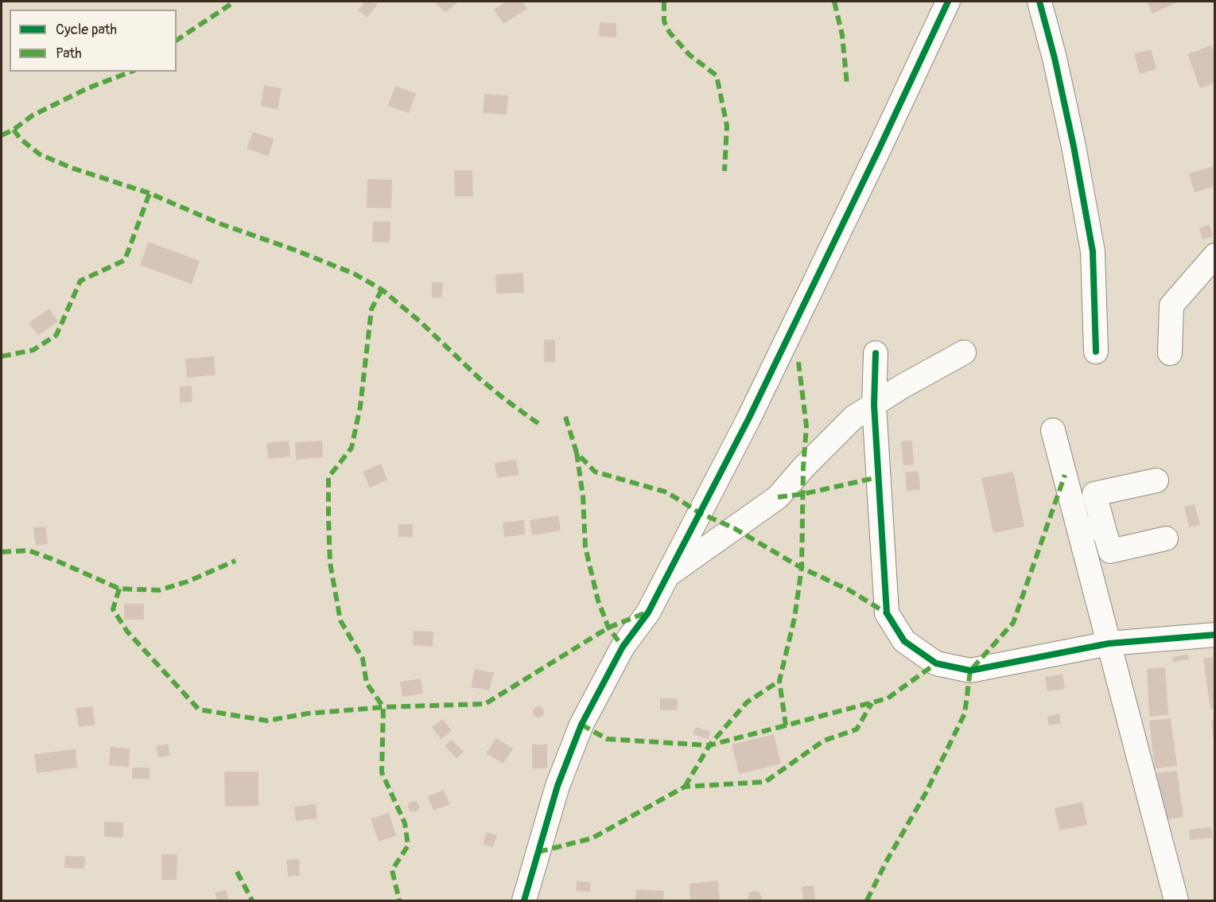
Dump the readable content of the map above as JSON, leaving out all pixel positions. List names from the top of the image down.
{
  "legend": ["Cycle path", "Path"]
}
